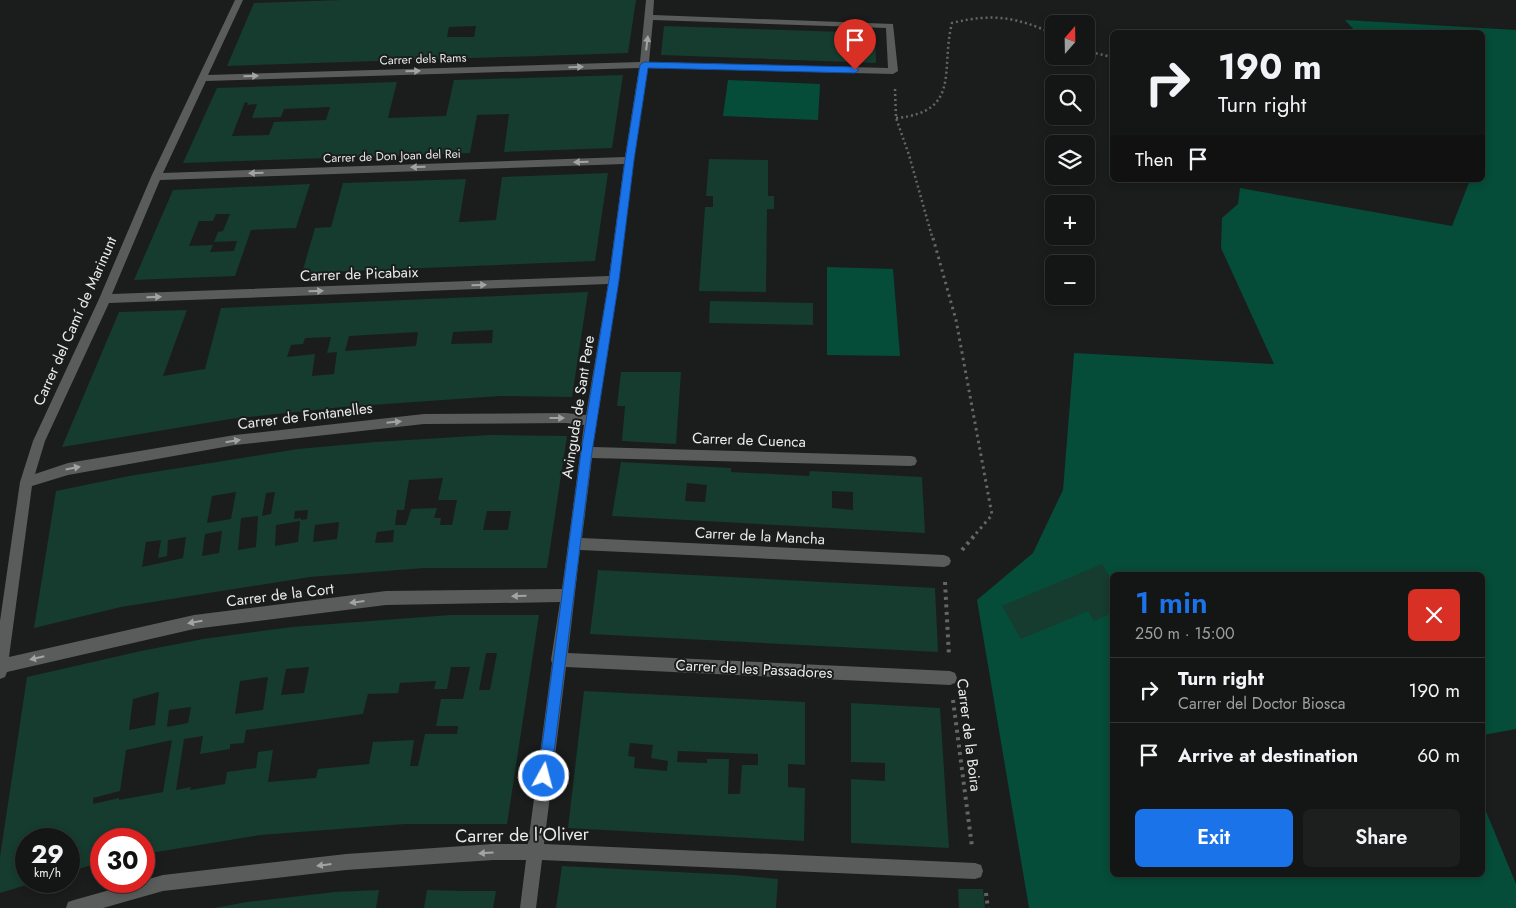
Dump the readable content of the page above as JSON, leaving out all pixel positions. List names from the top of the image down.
{
  "streets": {
    "street": [
      "Carrer dels Rams",
      "Carrer de Don Joan del Rei",
      "Carrer de Picabaix",
      "Carrer del Camí de Marinunt",
      "Avinguda de Sant Pere",
      "Carrer de Fontanelles",
      "Carrer de Cuenca",
      "Carrer de la Mancha",
      "Carrer de la Cort",
      "Carrer de les Passadores",
      "Carrer de l'Oliver"
    ],
    "path": ["Carrer de la Boira"]
  },
  "crossings": [
    ["Carrer dels Rams", "Carrer del Camí de Marinunt"],
    ["Carrer dels Rams", "Avinguda de Sant Pere"],
    ["Carrer de Don Joan del Rei", "Carrer del Camí de Marinunt"],
    ["Carrer de Don Joan del Rei", "Avinguda de Sant Pere"],
    ["Carrer de Picabaix", "Carrer del Camí de Marinunt"],
    ["Carrer de Picabaix", "Avinguda de Sant Pere"],
    ["Carrer del Camí de Marinunt", "Carrer de Fontanelles"],
    ["Carrer del Camí de Marinunt", "Carrer de la Cort"],
    ["Avinguda de Sant Pere", "Carrer de Fontanelles"],
    ["Avinguda de Sant Pere", "Carrer de Cuenca"],
    ["Avinguda de Sant Pere", "Carrer de la Mancha"],
    ["Avinguda de Sant Pere", "Carrer de la Cort"],
    ["Avinguda de Sant Pere", "Carrer de les Passadores"],
    ["Avinguda de Sant Pere", "Carrer de l'Oliver"],
    ["Carrer de la Mancha", "Carrer de la Boira"],
    ["Carrer de les Passadores", "Carrer de la Boira"],
    ["Carrer de la Boira", "Carrer de l'Oliver"]
  ],
  "one_way": [
    "Carrer dels Rams",
    "Carrer de Don Joan del Rei",
    "Carrer de Picabaix",
    "Carrer de Fontanelles",
    "Carrer de la Cort",
    "Carrer de l'Oliver"
  ],
  "north": "top",
  "page": {
    "map_buttons": ["+", "−"],
    "turn": ["190 m", "Turn right"],
    "then": "Then",
    "heading": ["1 min", "250 m · 15:00"],
    "list": [
      {
        "name": "Turn right",
        "note": "Carrer del Doctor Biosca",
        "value": "190 m"
      },
      {
        "name": "Arrive at destination",
        "value": "60 m"
      }
    ],
    "buttons": ["Exit", "Share"],
    "speed": "29 km/h",
    "limit": "30"
  }
}
